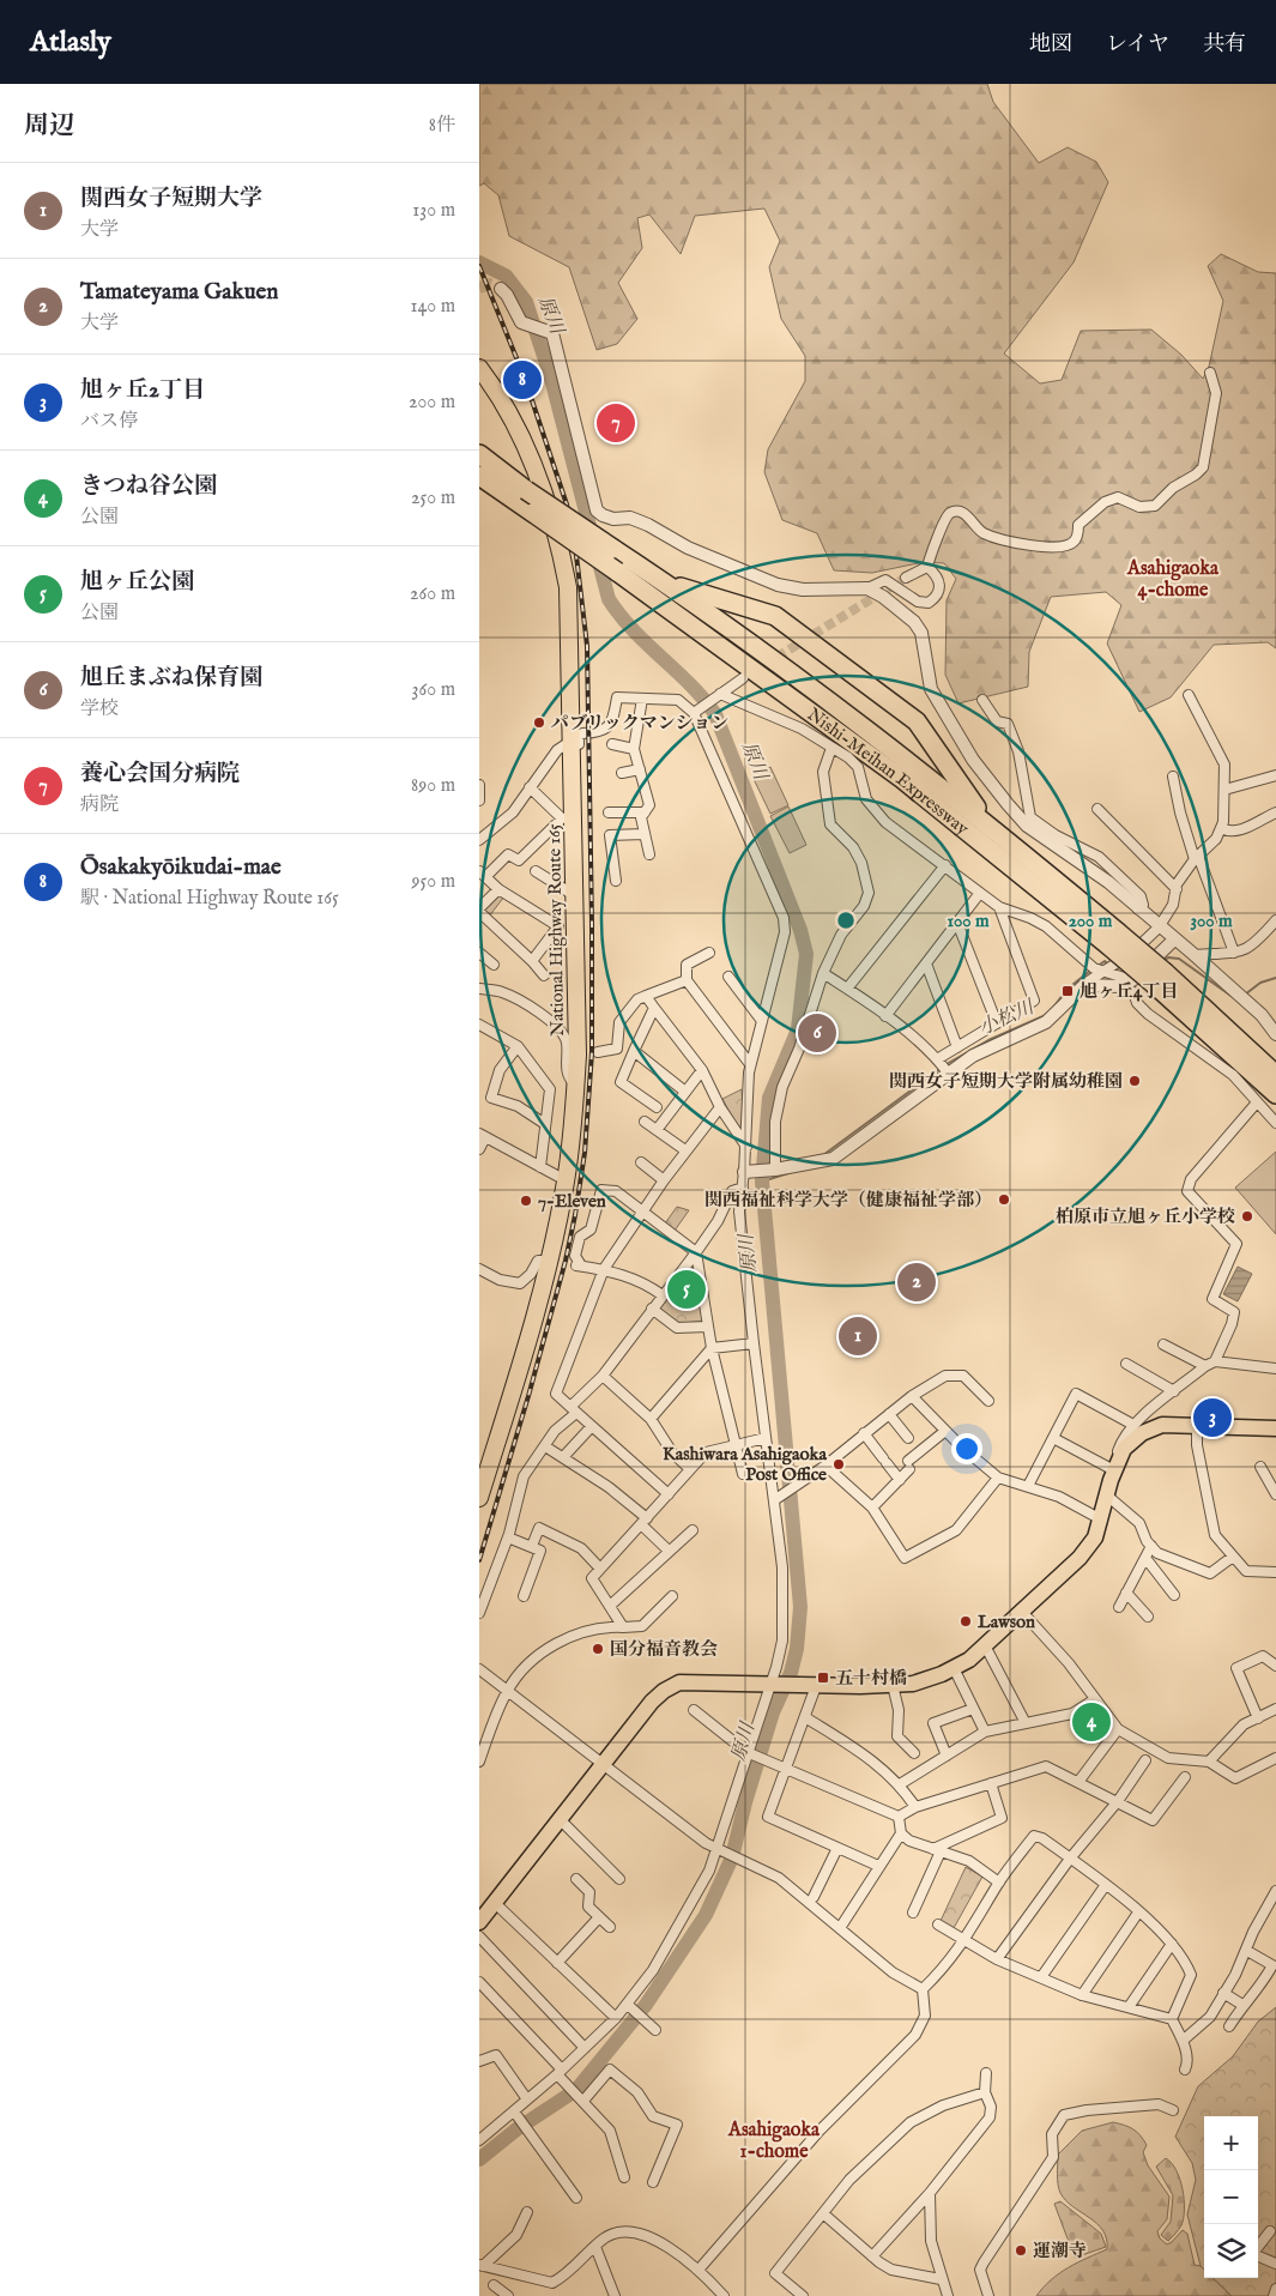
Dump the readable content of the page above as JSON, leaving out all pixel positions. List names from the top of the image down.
{
  "streets": {
    "highway": ["Nishi-Meihan Expressway", "National Highway Route 165"]
  },
  "districts": ["Asahigaoka 4-chome", "Asahigaoka 1-chome"],
  "water": ["原川", "小松川"],
  "places": {
    "other": [
      "パブリックマンション",
      "関西女子短期大学附属幼稚園",
      "関西福祉科学大学（健康福祉学部）",
      "7-Eleven",
      "柏原市立旭ヶ丘小学校",
      "Kashiwara Asahigaoka Post Office",
      "Lawson",
      "国分福音教会",
      "運潮寺"
    ],
    "transit": ["旭ヶ丘4丁目", "五十村橋"]
  },
  "page": {
    "header": "Atlasly",
    "nav": ["地図", "レイヤ", "共有"],
    "heading": ["周辺", "8件"],
    "list": [
      {
        "mark": "1",
        "name": "関西女子短期大学",
        "note": "大学",
        "value": "130 m"
      },
      {
        "mark": "2",
        "name": "Tamateyama Gakuen",
        "note": "大学",
        "value": "140 m"
      },
      {
        "mark": "3",
        "name": "旭ヶ丘2丁目",
        "note": "バス停",
        "value": "200 m"
      },
      {
        "mark": "4",
        "name": "きつね谷公園",
        "note": "公園",
        "value": "250 m"
      },
      {
        "mark": "5",
        "name": "旭ヶ丘公園",
        "note": "公園",
        "value": "260 m"
      },
      {
        "mark": "6",
        "name": "旭丘まぶね保育園",
        "note": "学校",
        "value": "360 m"
      },
      {
        "mark": "7",
        "name": "養心会国分病院",
        "note": "病院",
        "value": "890 m"
      },
      {
        "mark": "8",
        "name": "Ōsakakyōikudai-mae",
        "note": "駅 · National Highway Route 165",
        "value": "950 m"
      }
    ],
    "pins": [
      "8",
      "7",
      "6",
      "2",
      "5",
      "1",
      "3",
      "4"
    ],
    "map_buttons": ["+", "−"]
  },
  "rings": ["100 m", "200 m", "300 m"]
}
